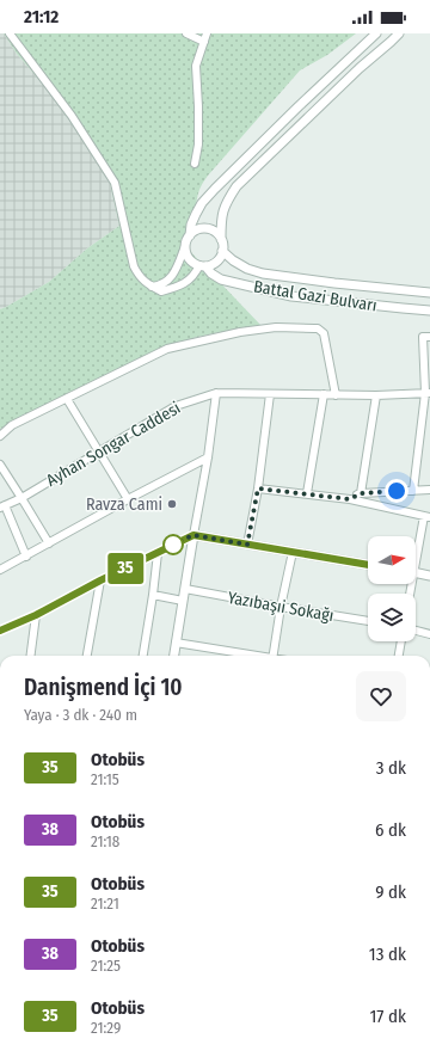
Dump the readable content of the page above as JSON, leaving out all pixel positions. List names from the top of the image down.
{
  "streets": {
    "street": ["Battal Gazi Bulvarı", "Ayhan Songar Caddesi", "Yazıbaşıi Sokağı"]
  },
  "places": ["Ravza Cami"],
  "lines": ["bus line 35"],
  "north": "right",
  "page": {
    "status": "21:12",
    "on_map": "35",
    "heading": ["Danişmend İçi 10", "Yaya · 3 dk · 240 m"],
    "list": [
      {
        "mark": "35",
        "name": "Otobüs",
        "note": "21:15",
        "value": "3 dk"
      },
      {
        "mark": "38",
        "name": "Otobüs",
        "note": "21:18",
        "value": "6 dk"
      },
      {
        "mark": "35",
        "name": "Otobüs",
        "note": "21:21",
        "value": "9 dk"
      },
      {
        "mark": "38",
        "name": "Otobüs",
        "note": "21:25",
        "value": "13 dk"
      },
      {
        "mark": "35",
        "name": "Otobüs",
        "note": "21:29",
        "value": "17 dk"
      }
    ]
  }
}
